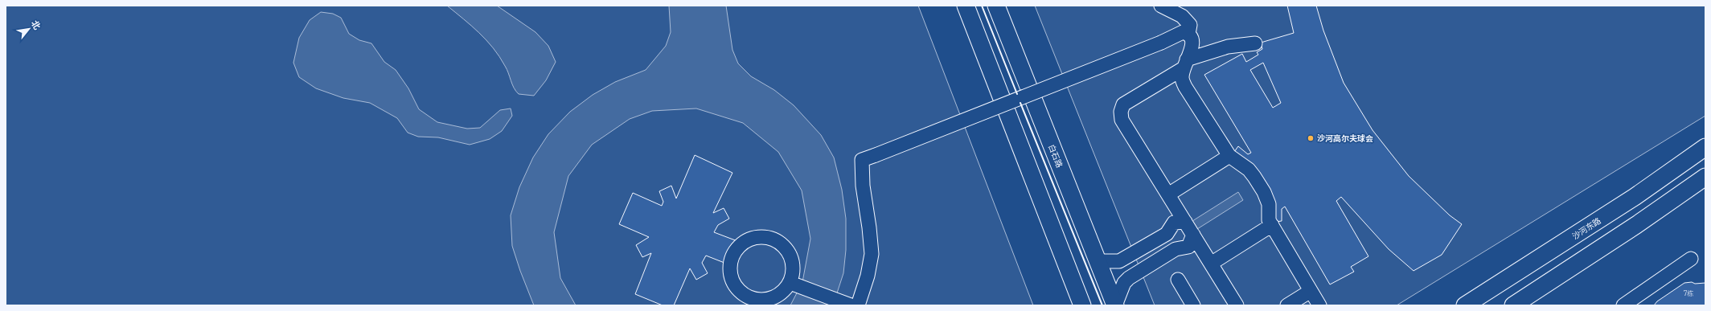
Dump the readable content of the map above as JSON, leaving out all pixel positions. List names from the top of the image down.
{
  "streets": {
    "main road": ["白石路", "沙河东路"]
  },
  "places": ["沙河高尔夫球会"],
  "house_numbers": ["7栋"],
  "north": "top right"
}
